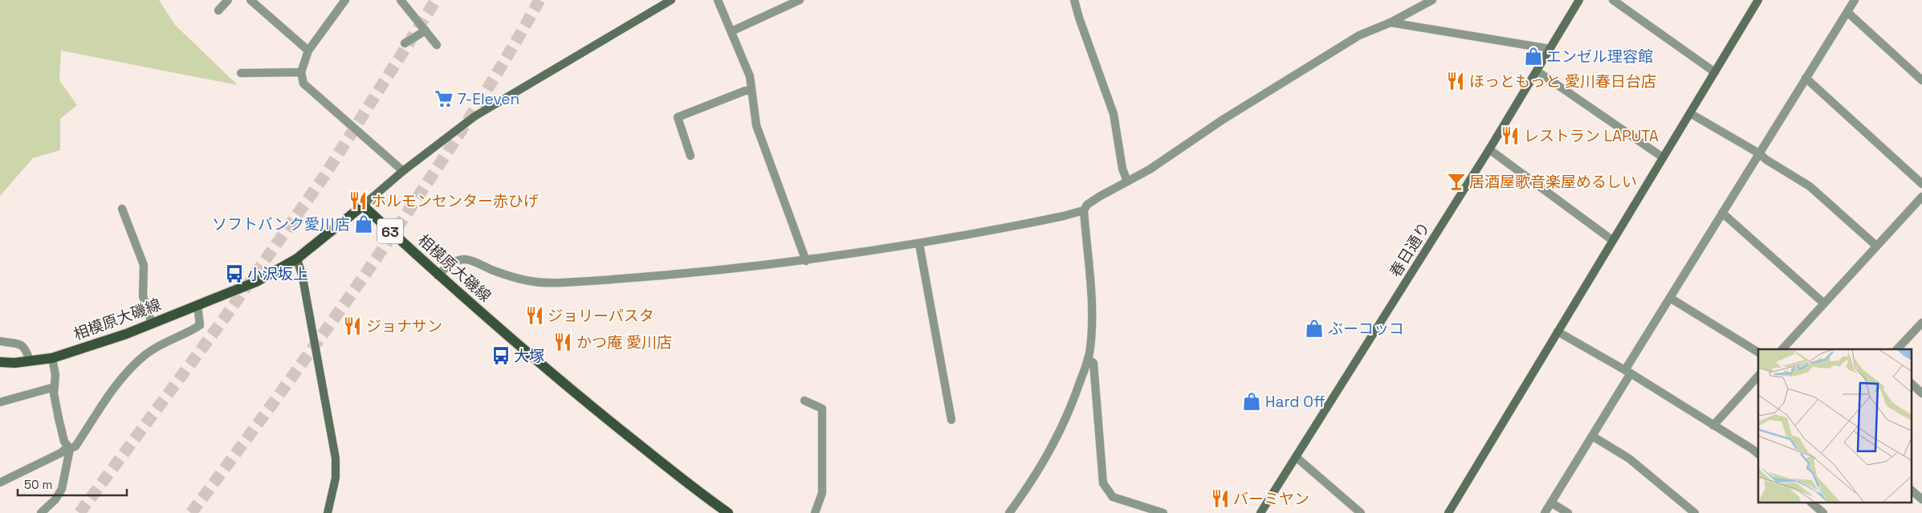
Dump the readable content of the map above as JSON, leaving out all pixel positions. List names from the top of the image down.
{
  "streets": {
    "main road": ["63", "相模原大磯線"],
    "street": ["春日通り"]
  },
  "places": {
    "shop": [
      "エンゼル理容館",
      "ソフトバンク愛川店",
      "ぶーコッコ",
      "Hard Off"
    ],
    "restaurant": [
      "ほっともっと 愛川春日台店",
      "レストラン LAPUTA",
      "ホルモンセンター赤ひげ",
      "ジョリーパスタ",
      "ジョナサン",
      "かつ庵 愛川店",
      "バーミヤン"
    ],
    "supermarket": ["7-Eleven"],
    "bar": ["居酒屋歌音楽屋めるしい"],
    "bus stop": ["小沢坂上", "大塚"]
  },
  "scale_bar": "50 m"
}
